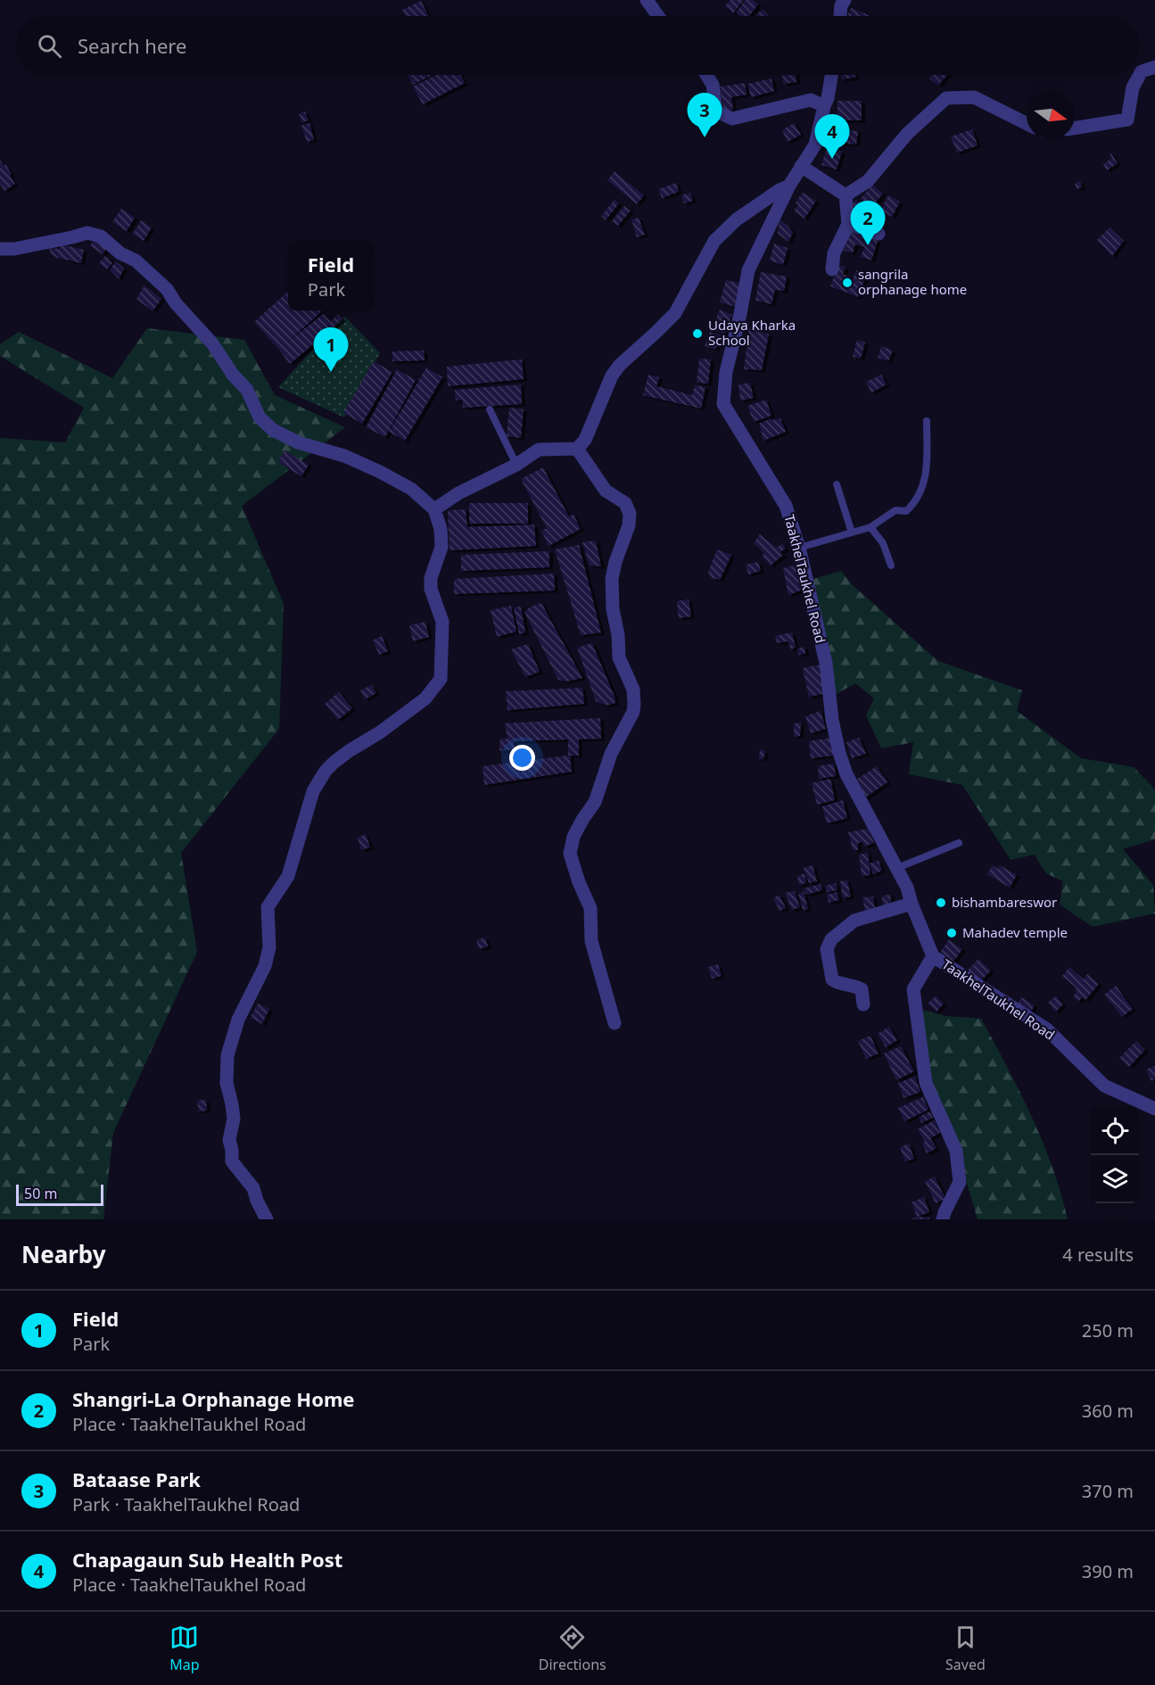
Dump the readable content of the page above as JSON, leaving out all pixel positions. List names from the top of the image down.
{
  "streets": {
    "street": ["TaakhelTaukhel Road"]
  },
  "places": [
    "sangrila orphanage home",
    "Udaya Kharka School",
    "bishambareswor",
    "Mahadev temple"
  ],
  "scale_bar": "50 m",
  "north": "right",
  "page": {
    "search": "Search here",
    "pins": [
      "3",
      "4",
      "2",
      "1"
    ],
    "popup": ["Field", "Park"],
    "scale": "50 m",
    "heading": ["Nearby", "4 results"],
    "list": [
      {
        "mark": "1",
        "name": "Field",
        "note": "Park",
        "value": "250 m"
      },
      {
        "mark": "2",
        "name": "Shangri-La Orphanage Home",
        "note": "Place · TaakhelTaukhel Road",
        "value": "360 m"
      },
      {
        "mark": "3",
        "name": "Bataase Park",
        "note": "Park · TaakhelTaukhel Road",
        "value": "370 m"
      },
      {
        "mark": "4",
        "name": "Chapagaun Sub Health Post",
        "note": "Place · TaakhelTaukhel Road",
        "value": "390 m"
      }
    ],
    "nav": ["Map", "Directions", "Saved"]
  }
}
